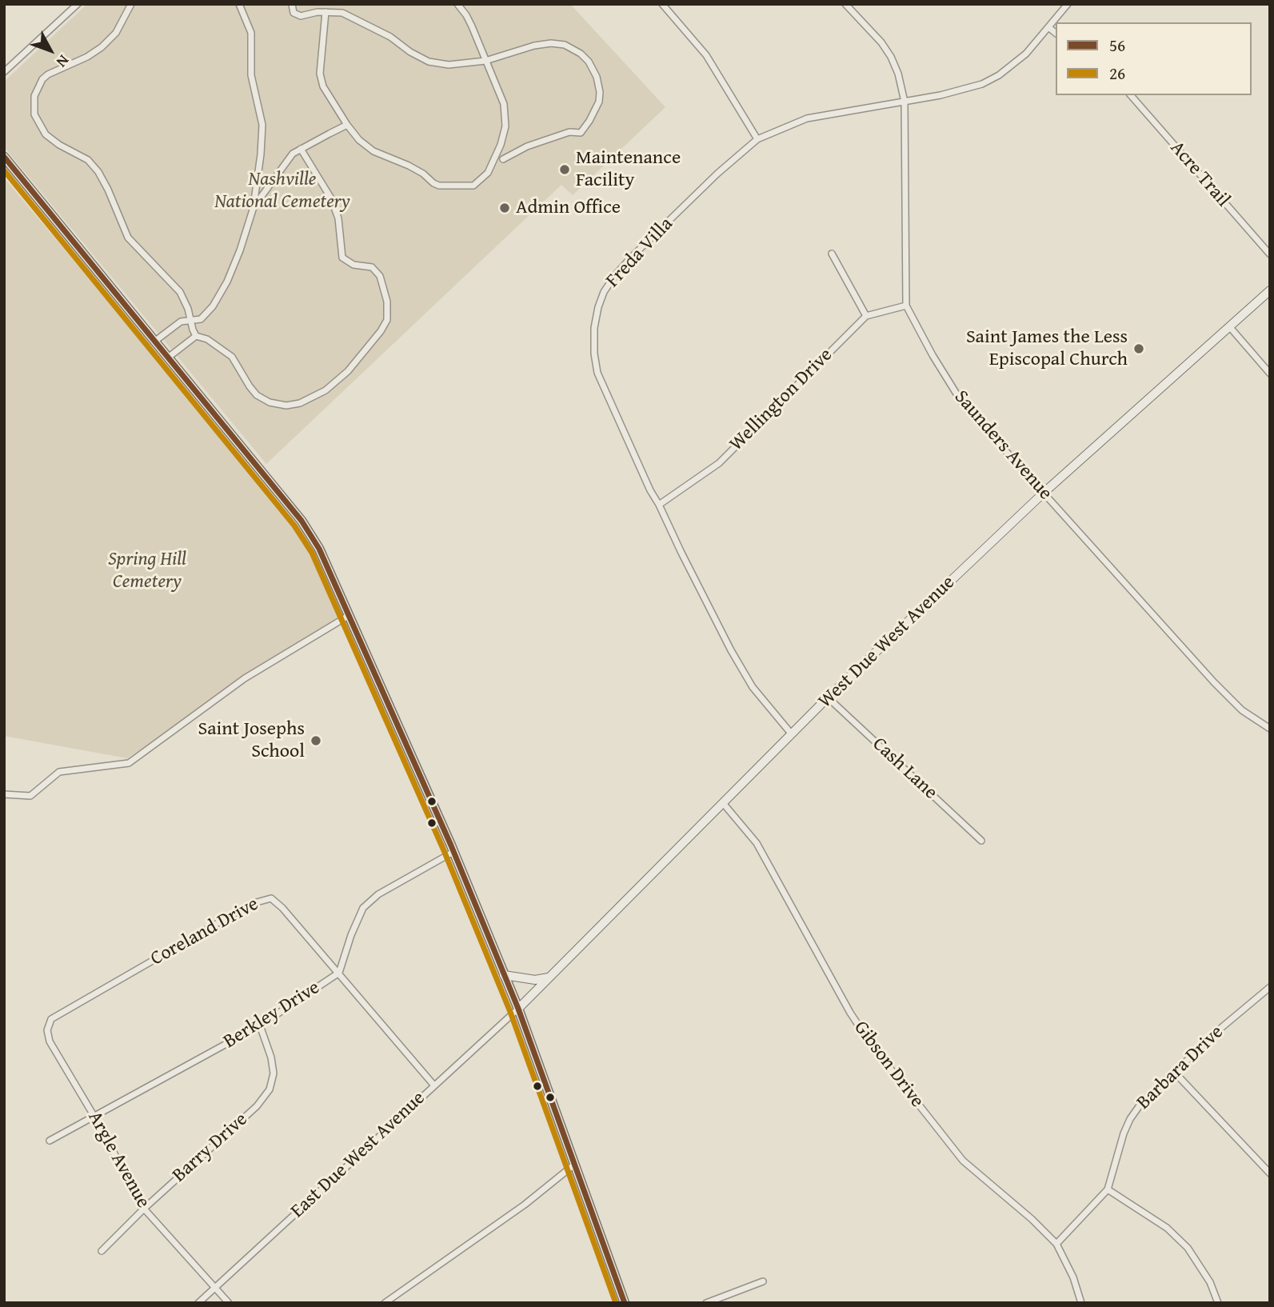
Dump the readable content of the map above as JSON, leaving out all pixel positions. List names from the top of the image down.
{
  "streets": {
    "main road": ["West Due West Avenue"],
    "street": [
      "Acre Trail",
      "Freda Villa",
      "Wellington Drive",
      "Saunders Avenue",
      "Cash Lane",
      "Coreland Drive",
      "Berkley Drive",
      "Gibson Drive",
      "Barbara Drive",
      "Barry Drive",
      "East Due West Avenue",
      "Argle Avenue"
    ]
  },
  "crossings": [
    ["Freda Villa", "Wellington Drive"],
    ["Freda Villa", "Saunders Avenue"],
    ["Freda Villa", "West Due West Avenue"],
    ["Saunders Avenue", "West Due West Avenue"],
    ["West Due West Avenue", "Cash Lane"],
    ["West Due West Avenue", "Gibson Drive"],
    ["West Due West Avenue", "East Due West Avenue"],
    ["Coreland Drive", "Berkley Drive"],
    ["Coreland Drive", "East Due West Avenue"],
    ["Coreland Drive", "Argle Avenue"],
    ["Berkley Drive", "Barry Drive"],
    ["Berkley Drive", "Argle Avenue"],
    ["Gibson Drive", "Barbara Drive"],
    ["Barry Drive", "Argle Avenue"],
    ["East Due West Avenue", "Argle Avenue"]
  ],
  "parks": ["Nashville National Cemetery", "Spring Hill Cemetery"],
  "places": [
    "Maintenance Facility",
    "Admin Office",
    "Saint James the Less Episcopal Church",
    "Saint Josephs School"
  ],
  "lines": ["transit line 56", "transit line 26"],
  "legend": ["56", "26"],
  "north": "bottom right"
}
